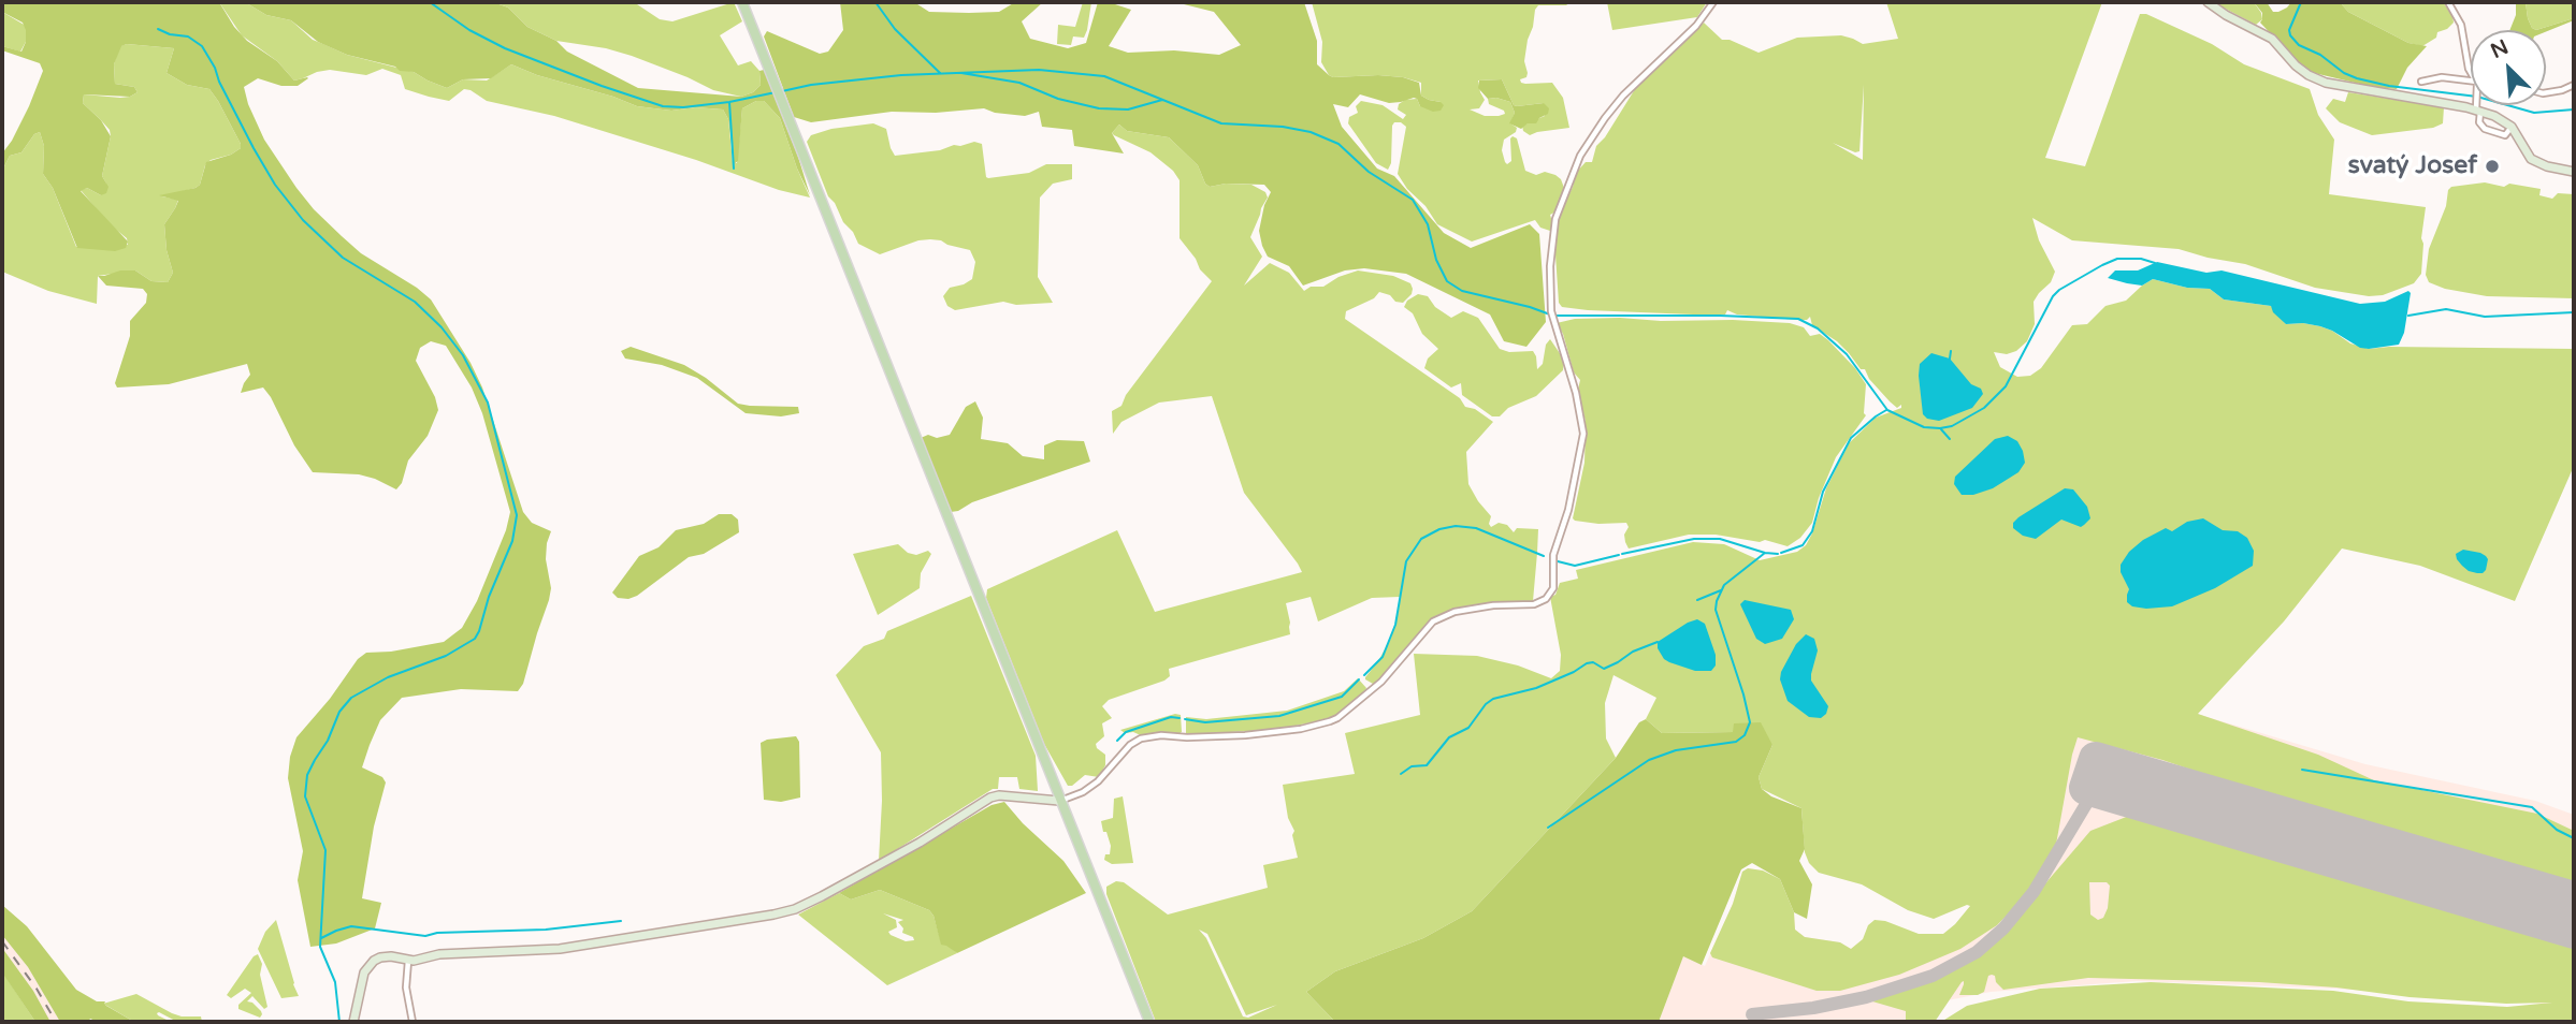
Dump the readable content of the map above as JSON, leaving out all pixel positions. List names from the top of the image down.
{
  "places": ["svatý Josef"],
  "north": "top left"
}
